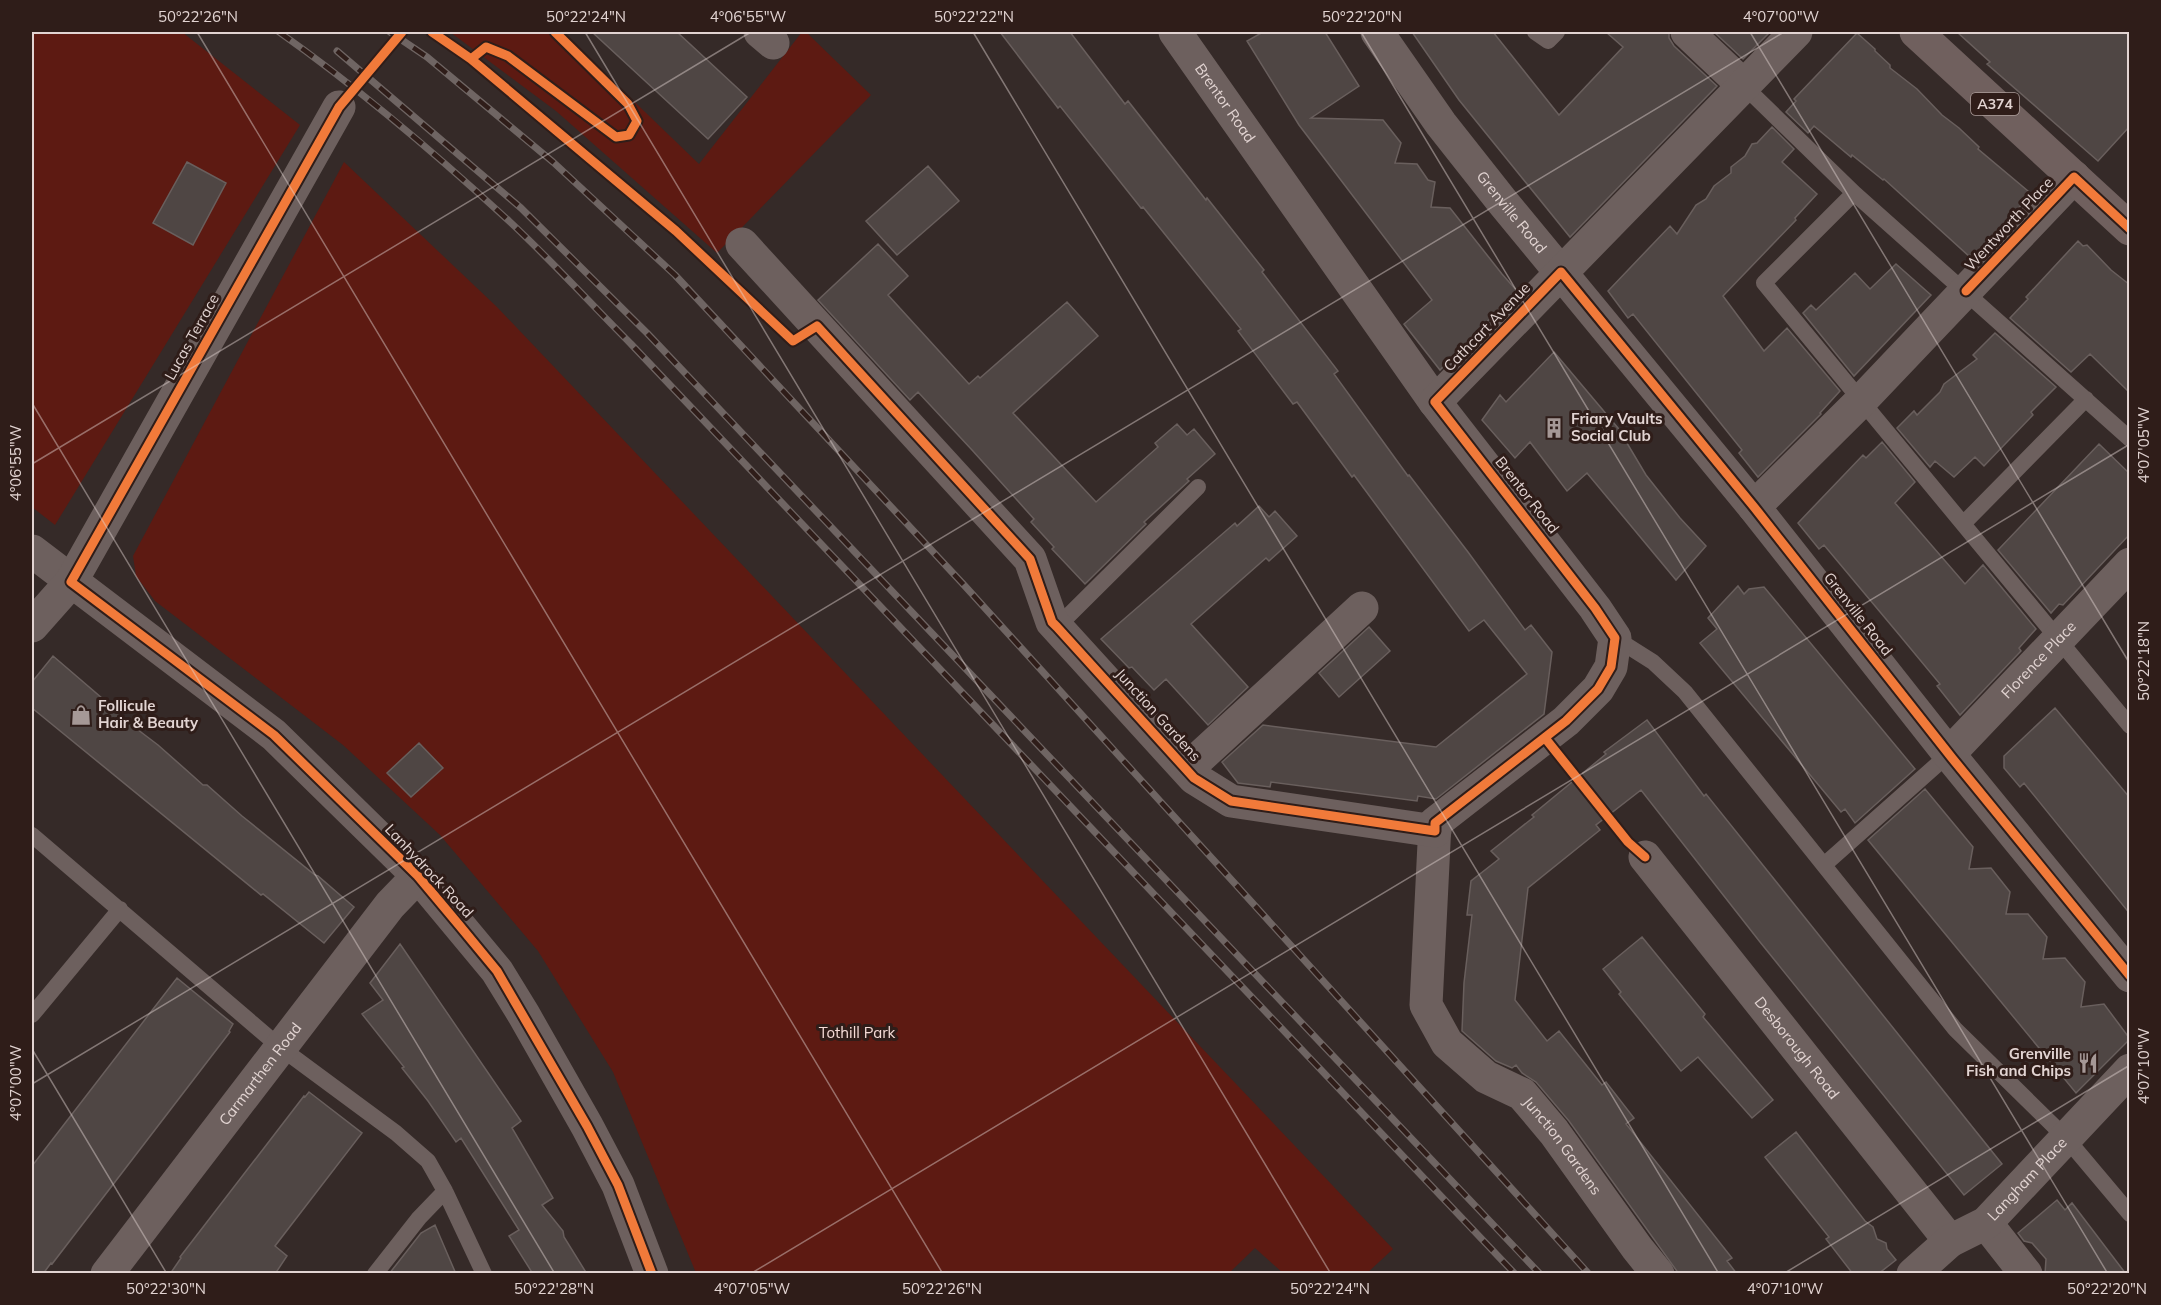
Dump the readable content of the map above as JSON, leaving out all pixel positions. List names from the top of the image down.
{
  "streets": {
    "main road": ["A374"],
    "street": [
      "Brentor Road",
      "Grenville Road",
      "Wentworth Place",
      "Cathcart Avenue",
      "Lucas Terrace",
      "Florence Place",
      "Junction Gardens",
      "Lanhydrock Road",
      "Desborough Road",
      "Carmarthen Road",
      "Langham Place"
    ]
  },
  "crossings": [
    ["Brentor Road", "Cathcart Avenue"],
    ["A374", "Wentworth Place"],
    ["Grenville Road", "Wentworth Place"],
    ["Grenville Road", "Cathcart Avenue"],
    ["Grenville Road", "Florence Place"],
    ["Lucas Terrace", "Lanhydrock Road"],
    ["Lanhydrock Road", "Carmarthen Road"],
    ["Desborough Road", "Langham Place"]
  ],
  "parks": ["Tothill Park"],
  "places": {
    "building": ["Friary Vaults Social Club"],
    "shop": ["Follicule Hair & Beauty"],
    "restaurant": ["Grenville Fish and Chips"]
  },
  "coordinates": [
    "50°22'26\"N",
    "50°22'24\"N",
    "4°06'55\"W",
    "50°22'22\"N",
    "50°22'20\"N",
    "4°07'00\"W",
    "4°07'05\"W",
    "50°22'18\"N",
    "4°07'10\"W",
    "50°22'30\"N",
    "50°22'28\"N"
  ]
}
